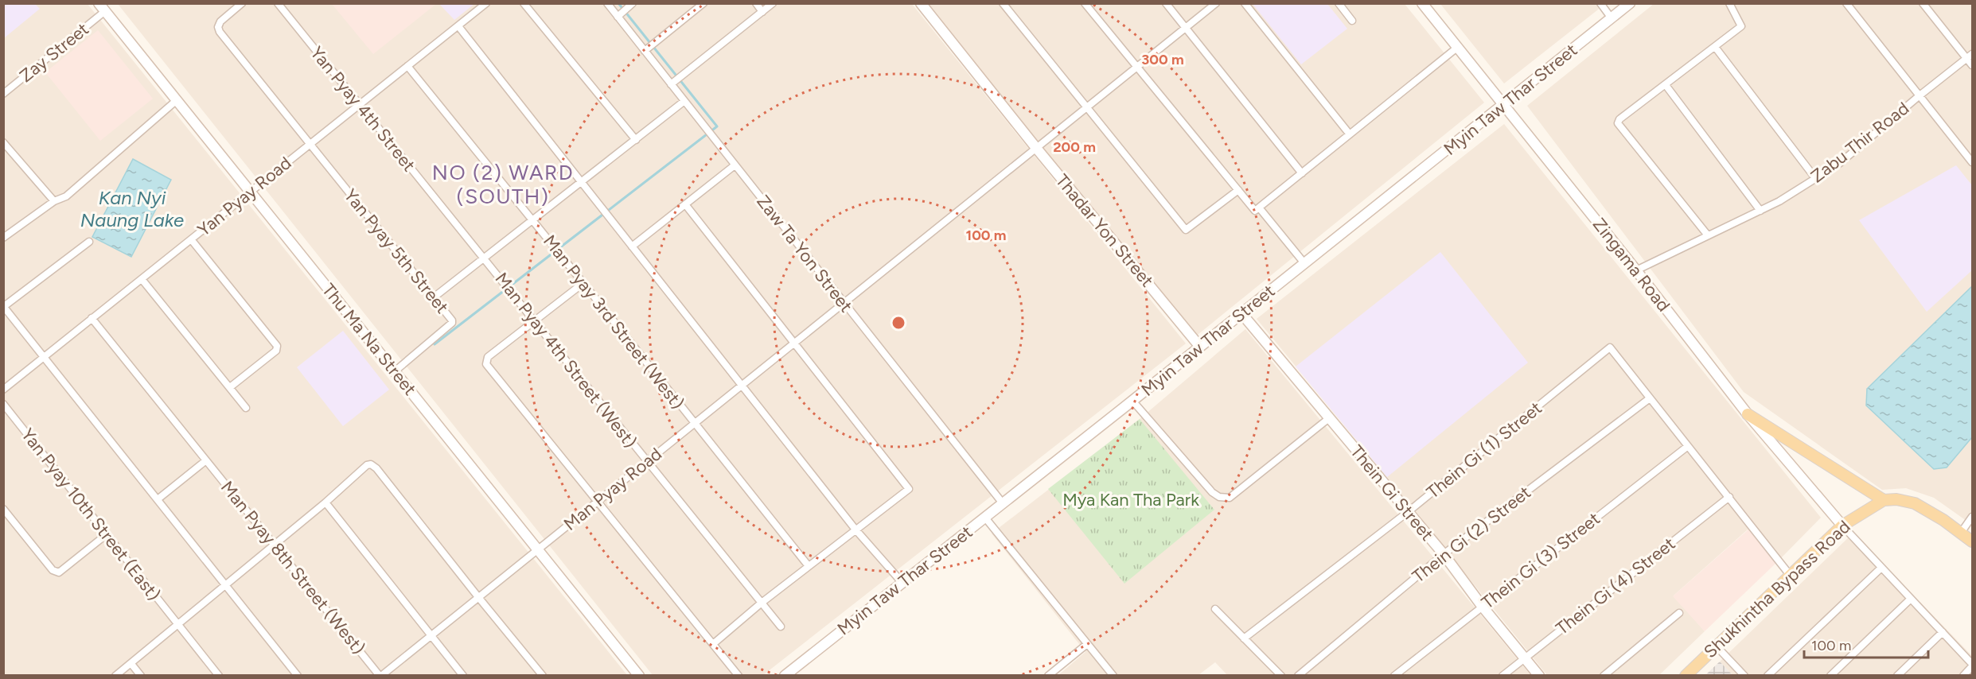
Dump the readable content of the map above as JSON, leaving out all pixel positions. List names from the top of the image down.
{
  "streets": {
    "main road": ["Shukhintha Bypass Road"],
    "street": [
      "Zay Street",
      "Myin Taw Thar Street",
      "Yan Pyay 4th Street",
      "Zabu Thir Road",
      "Yan Pyay Road",
      "Thadar Yon Street",
      "Yan Pyay 5th Street",
      "Zaw Ta Yon Street",
      "Zingama Road",
      "Man Pyay 3rd Street (West)",
      "Thu Ma Na Street",
      "Man Pyay 4th Street (West)",
      "Thein Gi (1) Street",
      "Man Pyay Road",
      "Thein Gi Street",
      "Yan Pyay 10th Street (East)",
      "Thein Gi (2) Street",
      "Thein Gi (3) Street",
      "Man Pyay 8th Street (West)",
      "Thein Gi (4) Street"
    ]
  },
  "crossings": [
    ["Zay Street", "Thu Ma Na Street"],
    ["Myin Taw Thar Street", "Thadar Yon Street"],
    ["Myin Taw Thar Street", "Zaw Ta Yon Street"],
    ["Myin Taw Thar Street", "Zingama Road"],
    ["Myin Taw Thar Street", "Thein Gi Street"],
    ["Yan Pyay 4th Street", "Yan Pyay Road"],
    ["Yan Pyay 4th Street", "Man Pyay 4th Street (West)"],
    ["Zabu Thir Road", "Zingama Road"],
    ["Yan Pyay Road", "Yan Pyay 5th Street"],
    ["Yan Pyay Road", "Man Pyay 3rd Street (West)"],
    ["Yan Pyay Road", "Thu Ma Na Street"],
    ["Yan Pyay Road", "Man Pyay 8th Street (West)"],
    ["Thadar Yon Street", "Man Pyay Road"],
    ["Yan Pyay 5th Street", "Thu Ma Na Street"],
    ["Zaw Ta Yon Street", "Man Pyay Road"],
    ["Zingama Road", "Shukhintha Bypass Road"],
    ["Man Pyay 3rd Street (West)", "Man Pyay Road"],
    ["Thu Ma Na Street", "Man Pyay Road"],
    ["Man Pyay 4th Street (West)", "Man Pyay Road"],
    ["Thein Gi (1) Street", "Thein Gi Street"],
    ["Thein Gi (1) Street", "Thein Gi (2) Street"],
    ["Man Pyay Road", "Man Pyay 8th Street (West)"],
    ["Thein Gi Street", "Thein Gi (2) Street"],
    ["Thein Gi Street", "Thein Gi (3) Street"],
    ["Thein Gi Street", "Thein Gi (4) Street"]
  ],
  "districts": ["NO (2) WARD (SOUTH)"],
  "water": ["Kan Nyi Naung Lake"],
  "parks": ["Mya Kan Tha Park"],
  "scale_bar": "100 m",
  "rings": ["300 m", "200 m", "100 m"]
}
